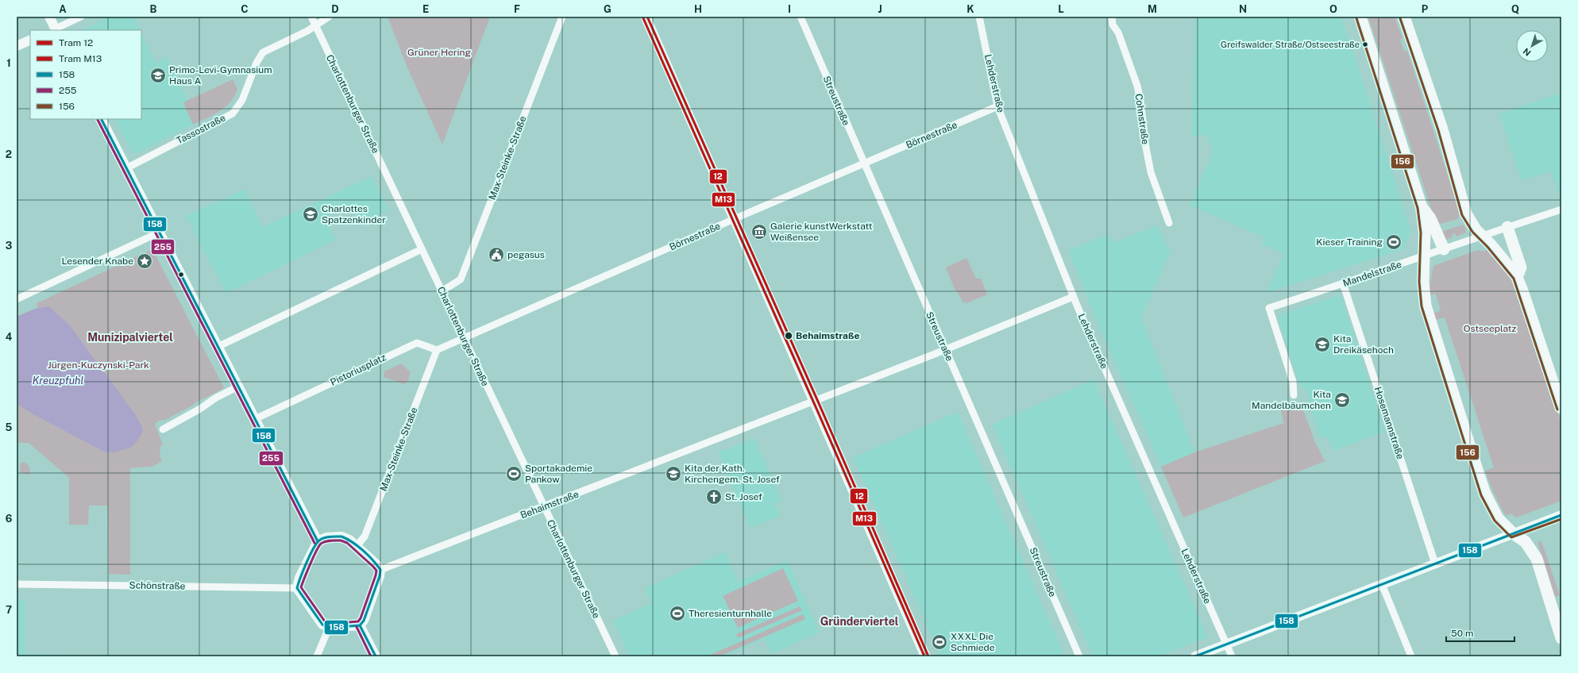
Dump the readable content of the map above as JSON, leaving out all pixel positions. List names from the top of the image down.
{
  "streets": {
    "street": [
      "Lehderstraße",
      "Streustraße",
      "Charlottenburger Straße",
      "Cohnstraße",
      "Tassostraße",
      "Börnestraße",
      "Max-Steinke-Straße",
      "Mandelstraße",
      "Pistoriusplatz",
      "Hosemannstraße",
      "Behaimstraße",
      "Schönstraße"
    ]
  },
  "crossings": [
    ["Lehderstraße", "Börnestraße"],
    ["Lehderstraße", "Behaimstraße"],
    ["Streustraße", "Börnestraße"],
    ["Streustraße", "Behaimstraße"],
    ["Charlottenburger Straße", "Tassostraße"],
    ["Charlottenburger Straße", "Börnestraße"],
    ["Charlottenburger Straße", "Max-Steinke-Straße"],
    ["Charlottenburger Straße", "Behaimstraße"],
    ["Max-Steinke-Straße", "Pistoriusplatz"],
    ["Max-Steinke-Straße", "Behaimstraße"],
    ["Max-Steinke-Straße", "Schönstraße"],
    ["Mandelstraße", "Hosemannstraße"],
    ["Behaimstraße", "Schönstraße"]
  ],
  "districts": ["Munizipalviertel", "Gründerviertel"],
  "water": ["Kreuzpfuhl"],
  "parks": ["Grüner Hering", "Ostseeplatz", "Jürgen-Kuczynski-Park"],
  "places": {
    "other": ["Greifswalder Straße/Ostseestraße", "Behaimstraße"],
    "school or university": [
      "Primo-Levi-Gymnasium Haus A",
      "Charlottes Spatzenkinder",
      "Kita Dreikäsehoch",
      "Kita Mandelbäumchen",
      "Kita der Kath. Kirchengem. St. Josef"
    ],
    "museum": ["Galerie kunstWerkstatt Weißensee"],
    "sports": [
      "Kieser Training",
      "Sportakademie Pankow",
      "Theresienturnhalle",
      "XXXL Die Schmiede"
    ],
    "public building": ["pegasus"],
    "place": ["Lesender Knabe"],
    "church": ["St. Josef"]
  },
  "lines": [
    "tram line 12",
    "tram line M13",
    "transit line 156",
    "transit line 158",
    "transit line 255"
  ],
  "legend": [
    "Tram 12",
    "Tram M13",
    "158",
    "255",
    "156"
  ],
  "scale_bar": "50 m",
  "north": "bottom left",
  "grid": {
    "columns": [
      "A",
      "B",
      "C",
      "D",
      "E",
      "F",
      "G",
      "H",
      "I",
      "J",
      "K",
      "L",
      "M",
      "N",
      "O",
      "P",
      "Q"
    ],
    "rows": [
      "1",
      "2",
      "3",
      "4",
      "5",
      "6",
      "7"
    ]
  }
}
